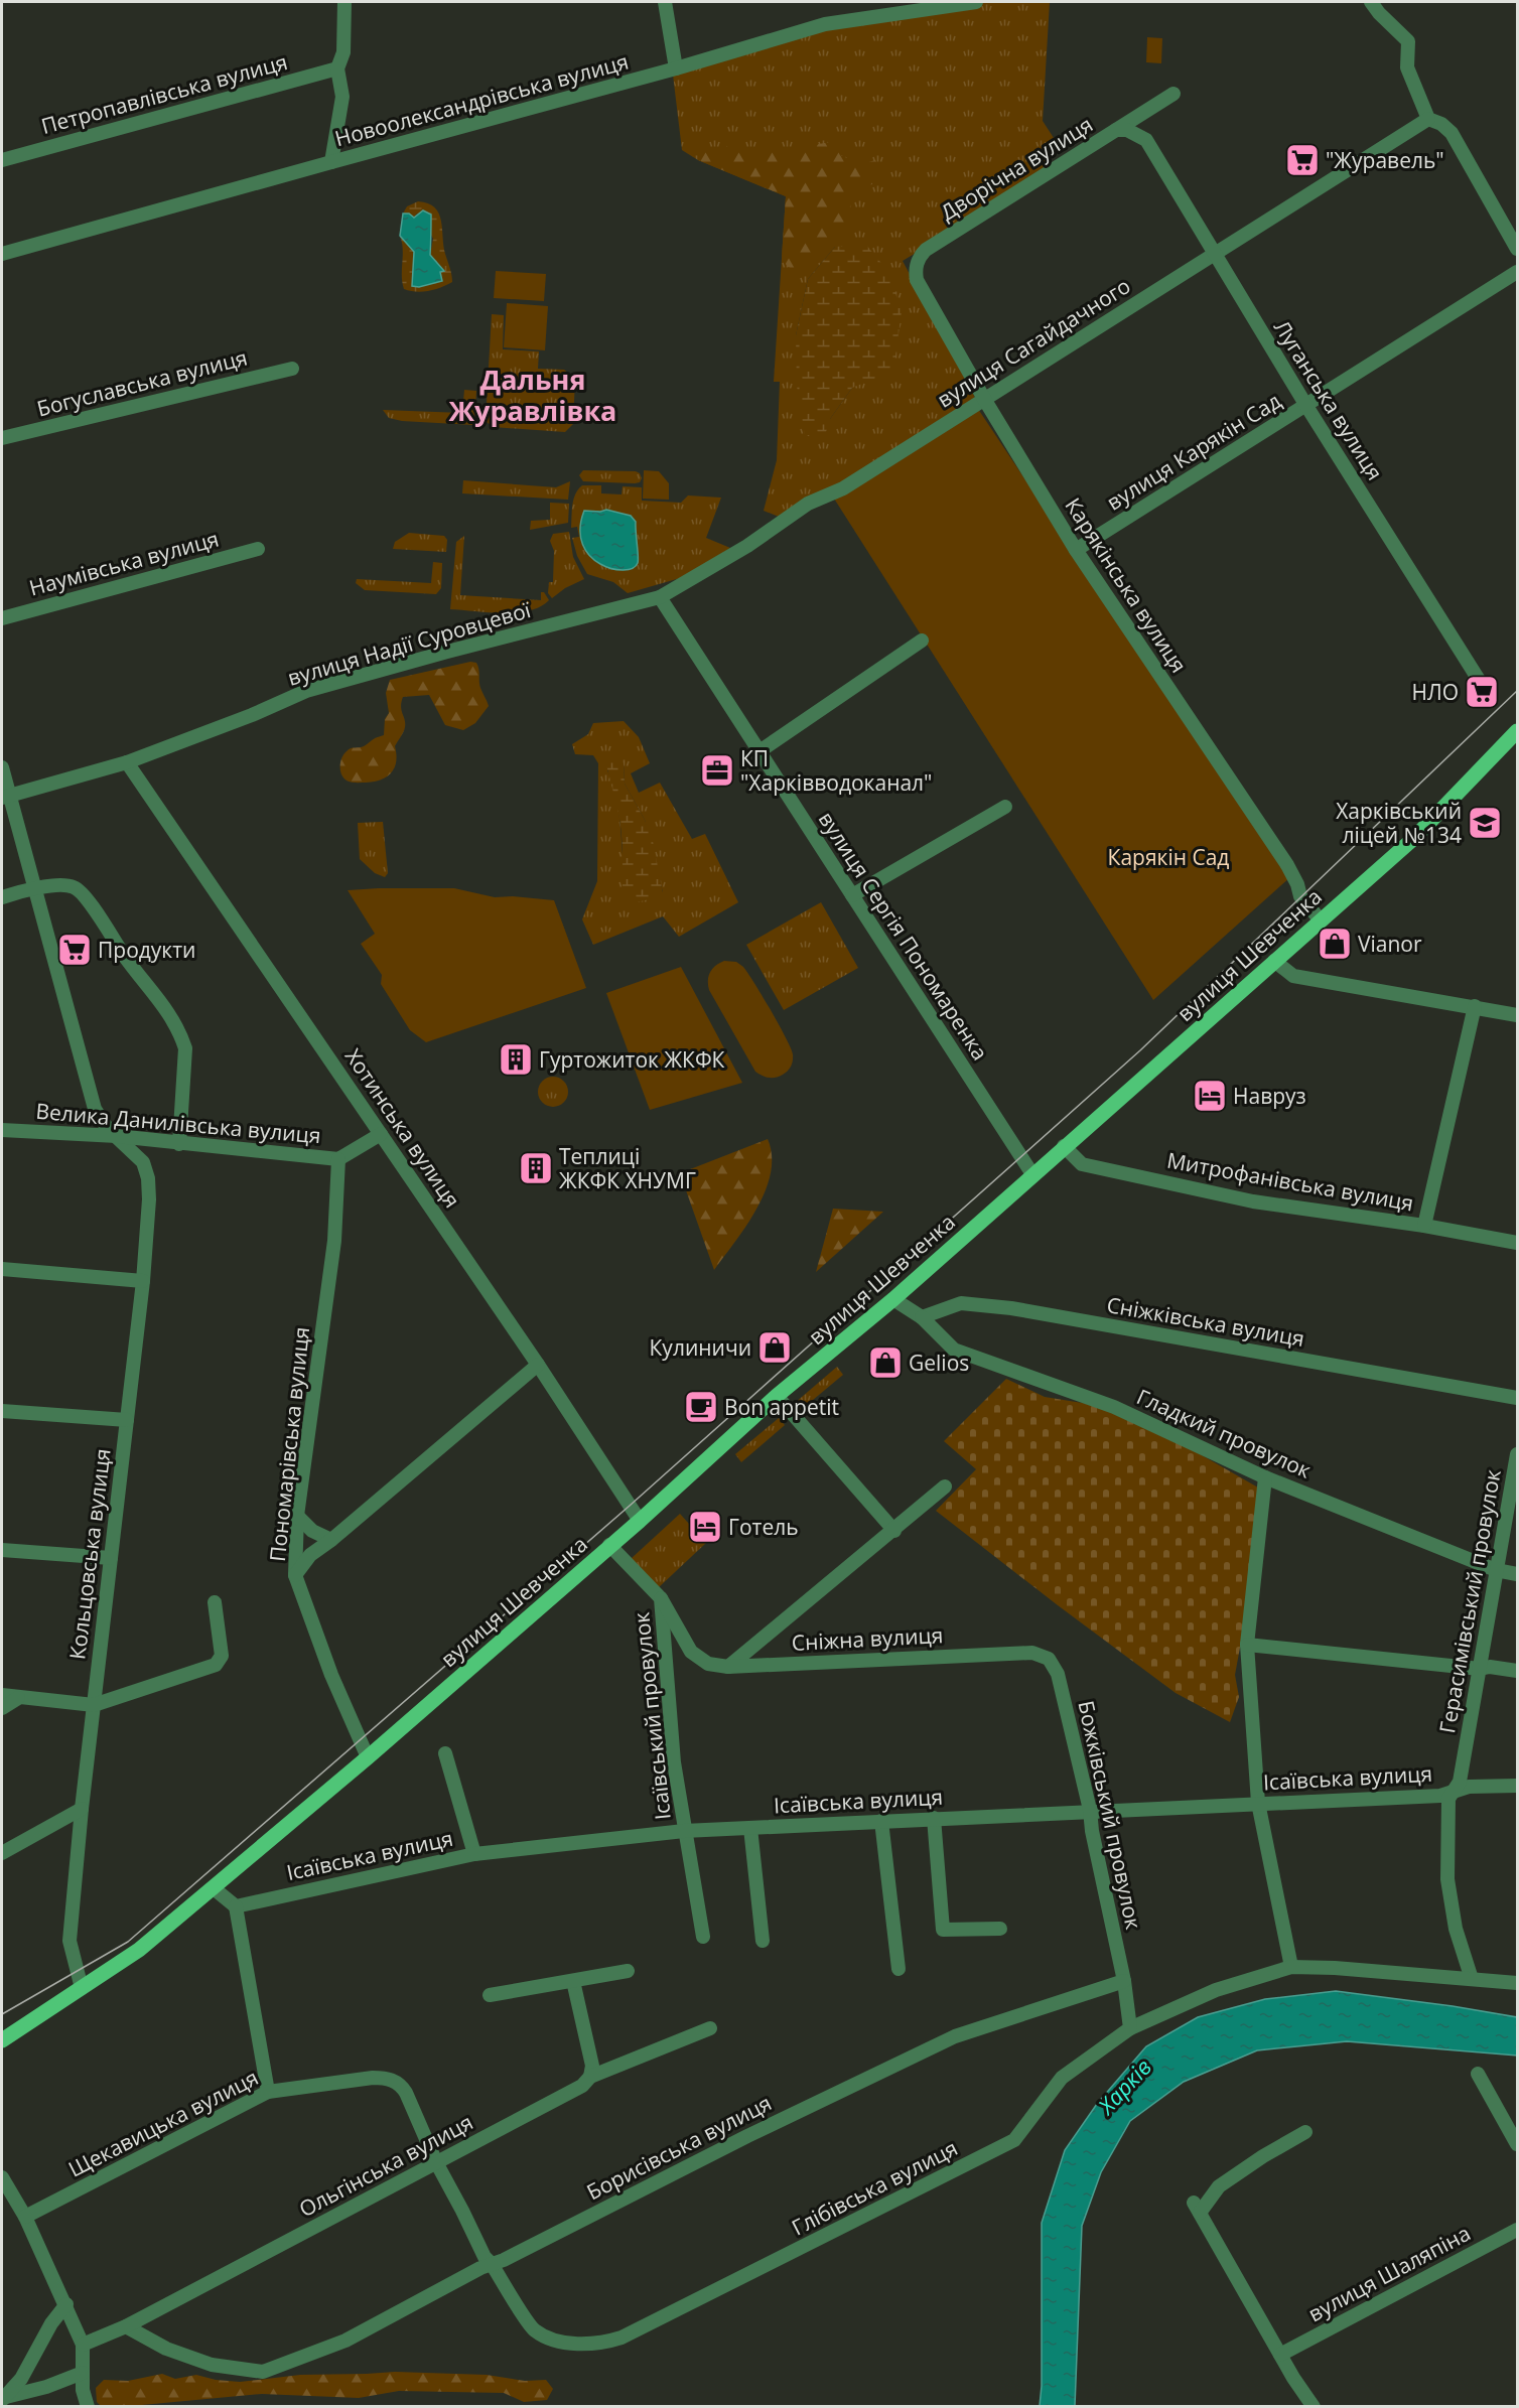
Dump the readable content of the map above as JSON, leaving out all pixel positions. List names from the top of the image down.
{
  "streets": {
    "main road": ["вулиця Шевченка"],
    "street": [
      "Петропавлівська вулиця",
      "Новоолександрівська вулиця",
      "Дворічна вулиця",
      "вулиця Сагайдачного",
      "Богуславська вулиця",
      "Луганська вулиця",
      "вулиця Карякін Сад",
      "Наумівська вулиця",
      "Карякінська вулиця",
      "вулиця Надії Суровцевої",
      "вулиця Сергія Пономаренка",
      "Велика Данилівська вулиця",
      "Хотинська вулиця",
      "Митрофанівська вулиця",
      "Сніжківська вулиця",
      "Гладкий провулок",
      "Пономарівська вулиця",
      "Кольцовська вулиця",
      "Герасимівський провулок",
      "Сніжна вулиця",
      "Ісаївський провулок",
      "Ісаївська вулиця",
      "Божківський провулок",
      "Щекавицька вулиця",
      "Борисівська вулиця",
      "Ольгінська вулиця",
      "Глібівська вулиця",
      "вулиця Шаляпіна"
    ]
  },
  "crossings": [
    ["Дворічна вулиця", "Луганська вулиця"],
    ["Дворічна вулиця", "Карякінська вулиця"],
    ["вулиця Сагайдачного", "Луганська вулиця"],
    ["вулиця Сагайдачного", "Карякінська вулиця"],
    ["вулиця Сагайдачного", "вулиця Надії Суровцевої"],
    ["вулиця Сагайдачного", "вулиця Сергія Пономаренка"],
    ["Луганська вулиця", "вулиця Карякін Сад"],
    ["вулиця Карякін Сад", "Карякінська вулиця"],
    ["Карякінська вулиця", "вулиця Шевченка"],
    ["вулиця Надії Суровцевої", "вулиця Сергія Пономаренка"],
    ["вулиця Надії Суровцевої", "Хотинська вулиця"],
    ["вулиця Надії Суровцевої", "Кольцовська вулиця"],
    ["вулиця Сергія Пономаренка", "вулиця Шевченка"],
    ["вулиця Шевченка", "Хотинська вулиця"],
    ["вулиця Шевченка", "Митрофанівська вулиця"],
    ["вулиця Шевченка", "Пономарівська вулиця"],
    ["вулиця Шевченка", "Кольцовська вулиця"],
    ["вулиця Шевченка", "Ісаївський провулок"],
    ["Велика Данилівська вулиця", "Хотинська вулиця"],
    ["Велика Данилівська вулиця", "Пономарівська вулиця"],
    ["Велика Данилівська вулиця", "Кольцовська вулиця"],
    ["Сніжківська вулиця", "Гладкий провулок"],
    ["Гладкий провулок", "Герасимівський провулок"],
    ["Герасимівський провулок", "Ісаївська вулиця"],
    ["Герасимівський провулок", "Глібівська вулиця"],
    ["Сніжна вулиця", "Божківський провулок"],
    ["Ісаївський провулок", "Ісаївська вулиця"],
    ["Ісаївська вулиця", "Божківський провулок"],
    ["Божківський провулок", "Борисівська вулиця"],
    ["Щекавицька вулиця", "Глібівська вулиця"],
    ["Борисівська вулиця", "Ольгінська вулиця"],
    ["Борисівська вулиця", "Глібівська вулиця"],
    ["Ольгінська вулиця", "Глібівська вулиця"]
  ],
  "districts": ["Дальня Журавлівка"],
  "water": ["Харків"],
  "parks": ["Карякін Сад"],
  "places": {
    "supermarket": ["\"Журавель\"", "НЛО", "Продукти"],
    "office": ["КП \"Харківводоканал\""],
    "school or university": ["Харківський ліцей №134"],
    "shop": ["Vianor", "Кулиничи", "Gelios"],
    "building": ["Гуртожиток ЖКФК", "Теплиці ЖКФК ХНУМГ"],
    "hotel": ["Навруз", "Готель"],
    "cafe": ["Bon appetit"]
  }
}
